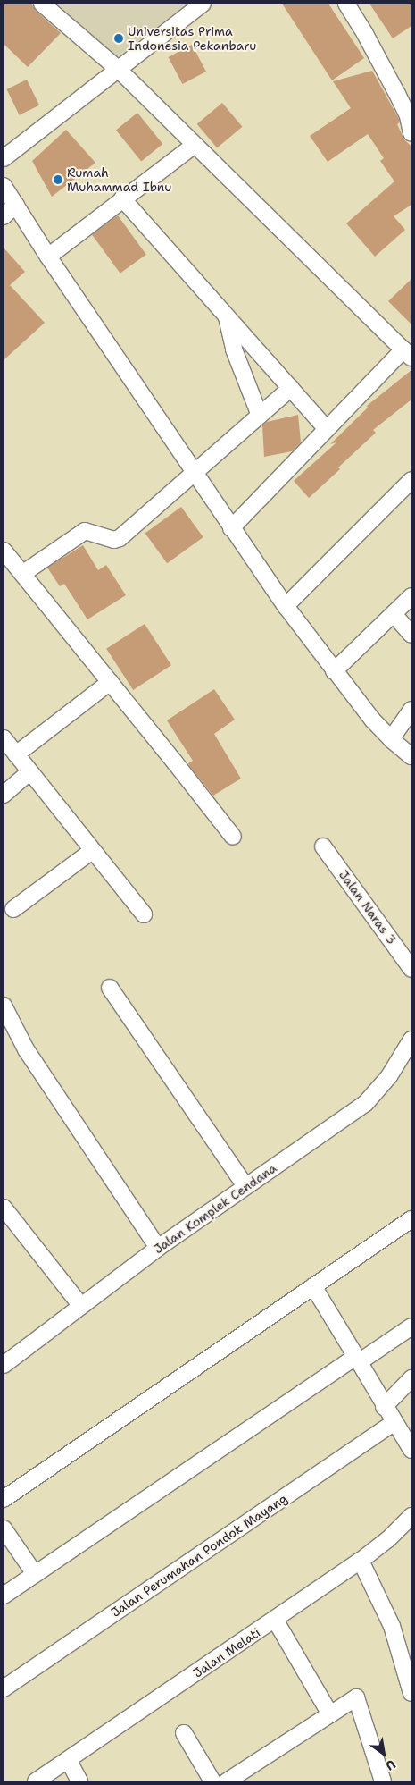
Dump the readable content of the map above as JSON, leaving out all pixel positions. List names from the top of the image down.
{
  "streets": {
    "street": [
      "Jalan Naras 3",
      "Jalan Komplek Cendana",
      "Jalan Perumahan Pondok Mayang",
      "Jalan Melati"
    ]
  },
  "places": ["Universitas Prima Indonesia Pekanbaru", "Rumah Muhammad Ibnu"],
  "north": "bottom right"
}
